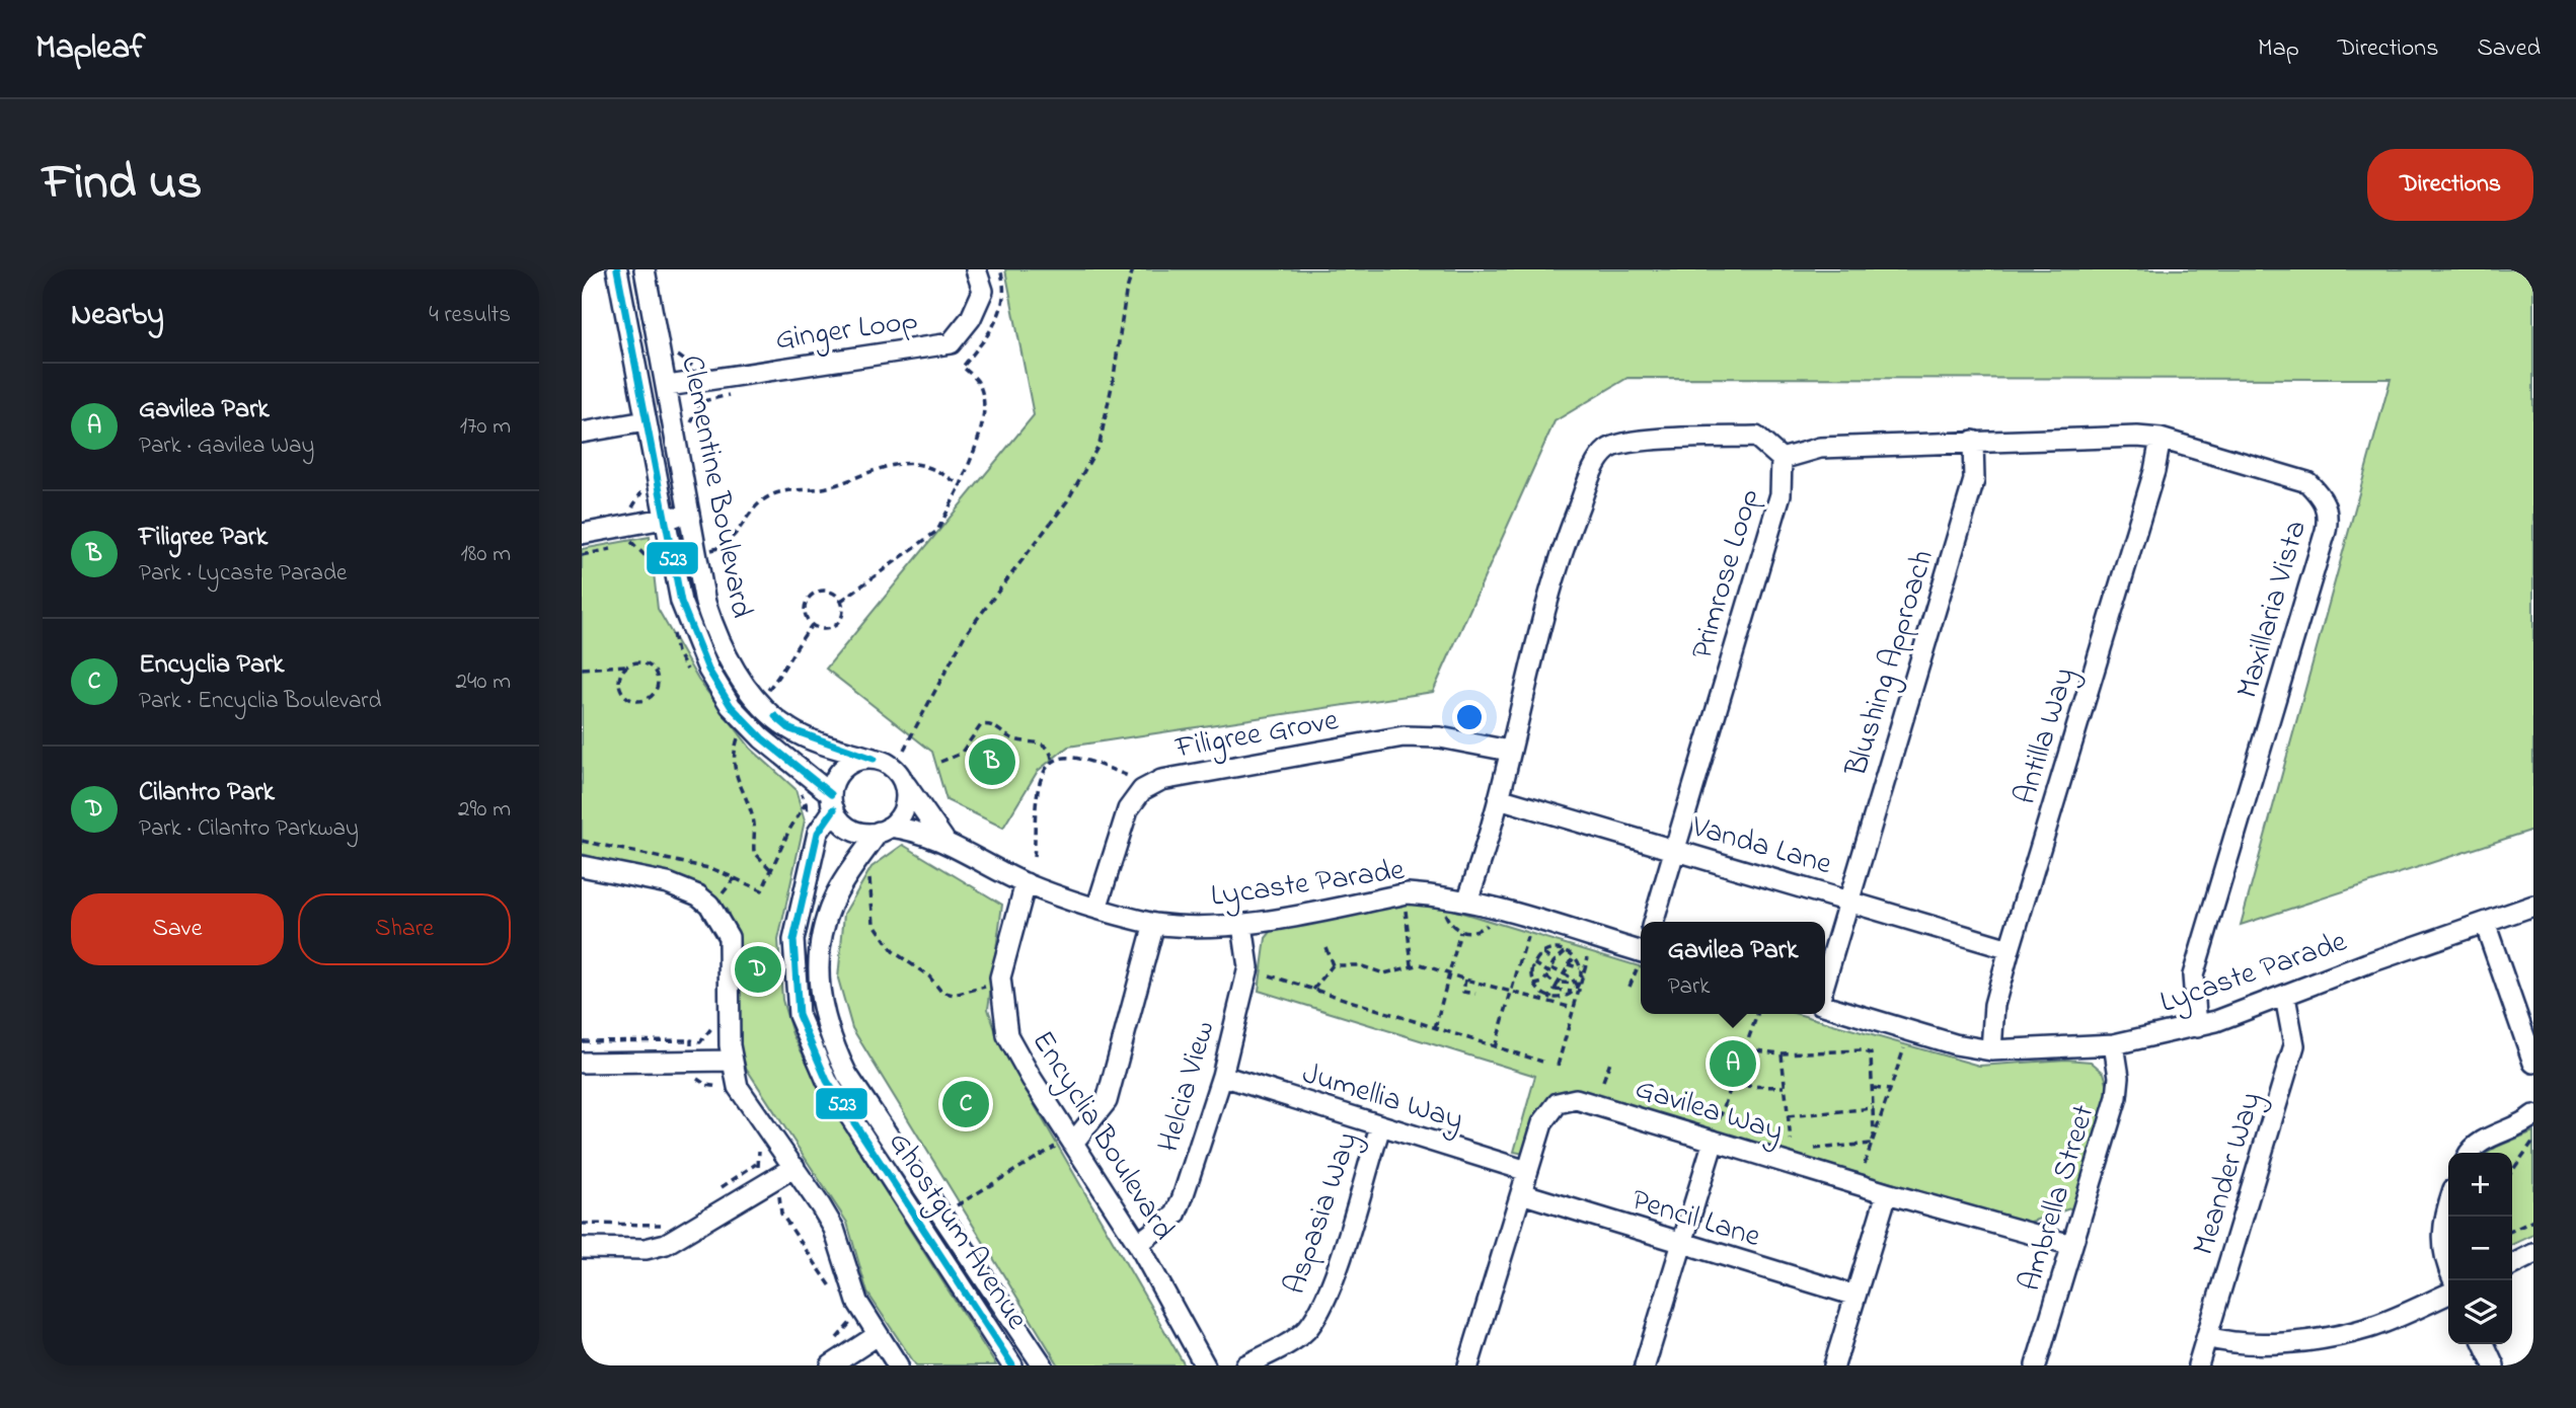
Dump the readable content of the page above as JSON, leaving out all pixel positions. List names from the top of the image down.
{
  "streets": {
    "street": [
      "Ginger Loop",
      "Clementine Boulevard",
      "Primrose Loop",
      "Maxillaria Vista",
      "Blushing Approach",
      "Filigree Grove",
      "Antilla Way",
      "Vanda Lane",
      "Lycaste Parade",
      "Helcia View",
      "Jumellia Way",
      "Gavilea Way",
      "Encyclia Boulevard",
      "Meander Way",
      "Ambrella Street",
      "Aspasia Way",
      "Pencil Lane",
      "Ghostgum Avenue"
    ]
  },
  "crossings": [
    ["Ginger Loop", "Clementine Boulevard"],
    ["Clementine Boulevard", "Lycaste Parade"],
    ["Clementine Boulevard", "Ghostgum Avenue"],
    ["Primrose Loop", "Maxillaria Vista"],
    ["Primrose Loop", "Filigree Grove"],
    ["Primrose Loop", "Vanda Lane"],
    ["Primrose Loop", "Lycaste Parade"],
    ["Maxillaria Vista", "Blushing Approach"],
    ["Maxillaria Vista", "Antilla Way"],
    ["Maxillaria Vista", "Lycaste Parade"],
    ["Blushing Approach", "Vanda Lane"],
    ["Filigree Grove", "Lycaste Parade"],
    ["Antilla Way", "Vanda Lane"],
    ["Antilla Way", "Lycaste Parade"],
    ["Lycaste Parade", "Helcia View"],
    ["Lycaste Parade", "Encyclia Boulevard"],
    ["Lycaste Parade", "Meander Way"],
    ["Lycaste Parade", "Ambrella Street"],
    ["Lycaste Parade", "Ghostgum Avenue"],
    ["Helcia View", "Jumellia Way"],
    ["Helcia View", "Encyclia Boulevard"],
    ["Jumellia Way", "Gavilea Way"],
    ["Jumellia Way", "Aspasia Way"],
    ["Gavilea Way", "Ambrella Street"],
    ["Gavilea Way", "Pencil Lane"]
  ],
  "lines": ["transit line 523"],
  "page": {
    "header": "Mapleaf",
    "nav": ["Map", "Directions", "Saved"],
    "title": "Find us",
    "buttons": [
      "Directions",
      ["Save", "Share"]
    ],
    "heading": ["Nearby", "4 results"],
    "list": [
      {
        "mark": "A",
        "name": "Gavilea Park",
        "note": "Park · Gavilea Way",
        "value": "170 m"
      },
      {
        "mark": "B",
        "name": "Filigree Park",
        "note": "Park · Lycaste Parade",
        "value": "180 m"
      },
      {
        "mark": "C",
        "name": "Encyclia Park",
        "note": "Park · Encyclia Boulevard",
        "value": "240 m"
      },
      {
        "mark": "D",
        "name": "Cilantro Park",
        "note": "Park · Cilantro Parkway",
        "value": "290 m"
      }
    ],
    "pins": [
      "B",
      "D",
      "A",
      "C"
    ],
    "popup": ["Gavilea Park", "Park"],
    "map_buttons": ["+", "−"]
  }
}
